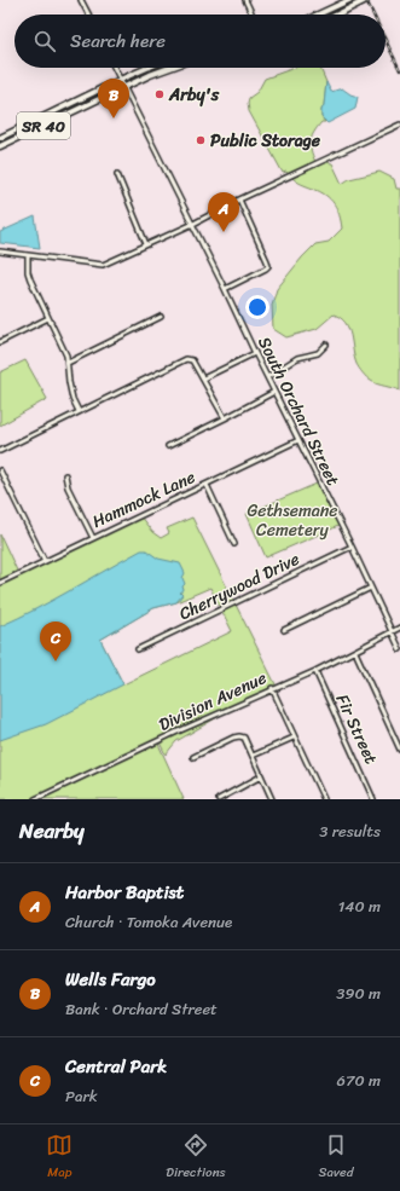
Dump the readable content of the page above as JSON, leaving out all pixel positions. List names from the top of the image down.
{
  "streets": {
    "main road": ["SR 40"],
    "street": [
      "South Orchard Street",
      "Hammock Lane",
      "Cherrywood Drive",
      "Division Avenue",
      "Fir Street"
    ]
  },
  "crossings": [
    ["SR 40", "South Orchard Street"],
    ["South Orchard Street", "Hammock Lane"],
    ["South Orchard Street", "Cherrywood Drive"],
    ["South Orchard Street", "Division Avenue"],
    ["Division Avenue", "Fir Street"]
  ],
  "parks": ["Gethsemane Cemetery"],
  "places": ["Arby's", "Public Storage"],
  "page": {
    "search": "Search here",
    "pins": ["B", "A", "C"],
    "heading": ["Nearby", "3 results"],
    "list": [
      {
        "mark": "A",
        "name": "Harbor Baptist",
        "note": "Church · Tomoka Avenue",
        "value": "140 m"
      },
      {
        "mark": "B",
        "name": "Wells Fargo",
        "note": "Bank · Orchard Street",
        "value": "390 m"
      },
      {
        "mark": "C",
        "name": "Central Park",
        "note": "Park",
        "value": "670 m"
      }
    ],
    "nav": ["Map", "Directions", "Saved"]
  }
}
